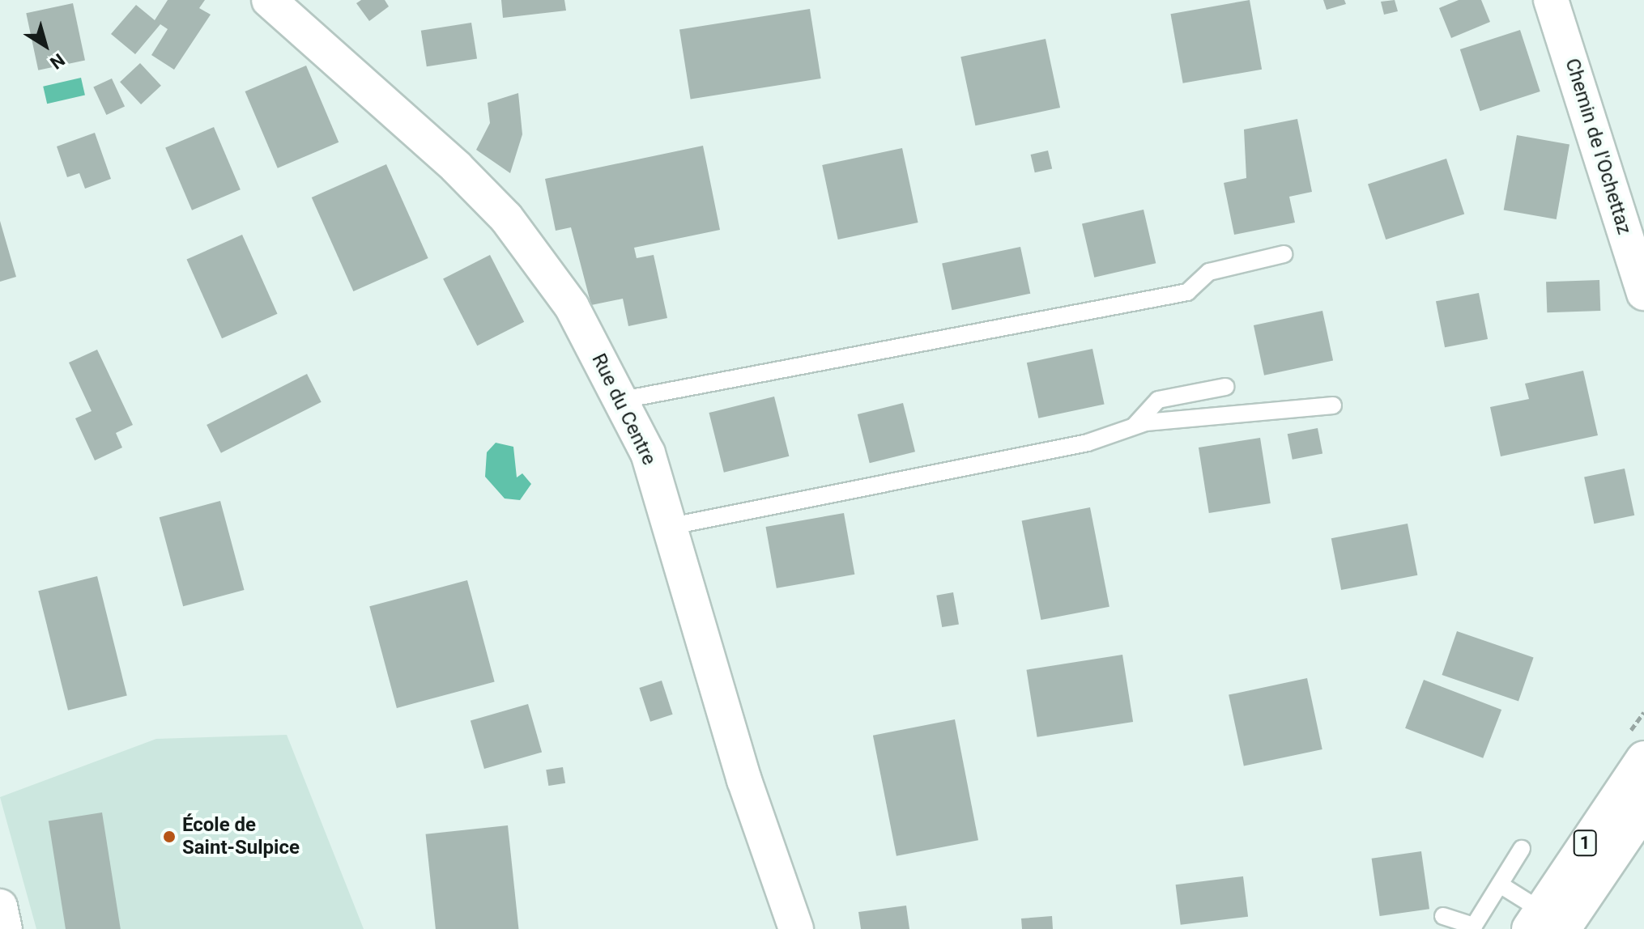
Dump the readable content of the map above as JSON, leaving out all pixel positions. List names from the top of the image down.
{
  "streets": {
    "main road": ["1"],
    "street": ["Chemin de l'Ochettaz", "Rue du Centre"]
  },
  "places": ["École de Saint-Sulpice"],
  "north": "bottom right"
}
